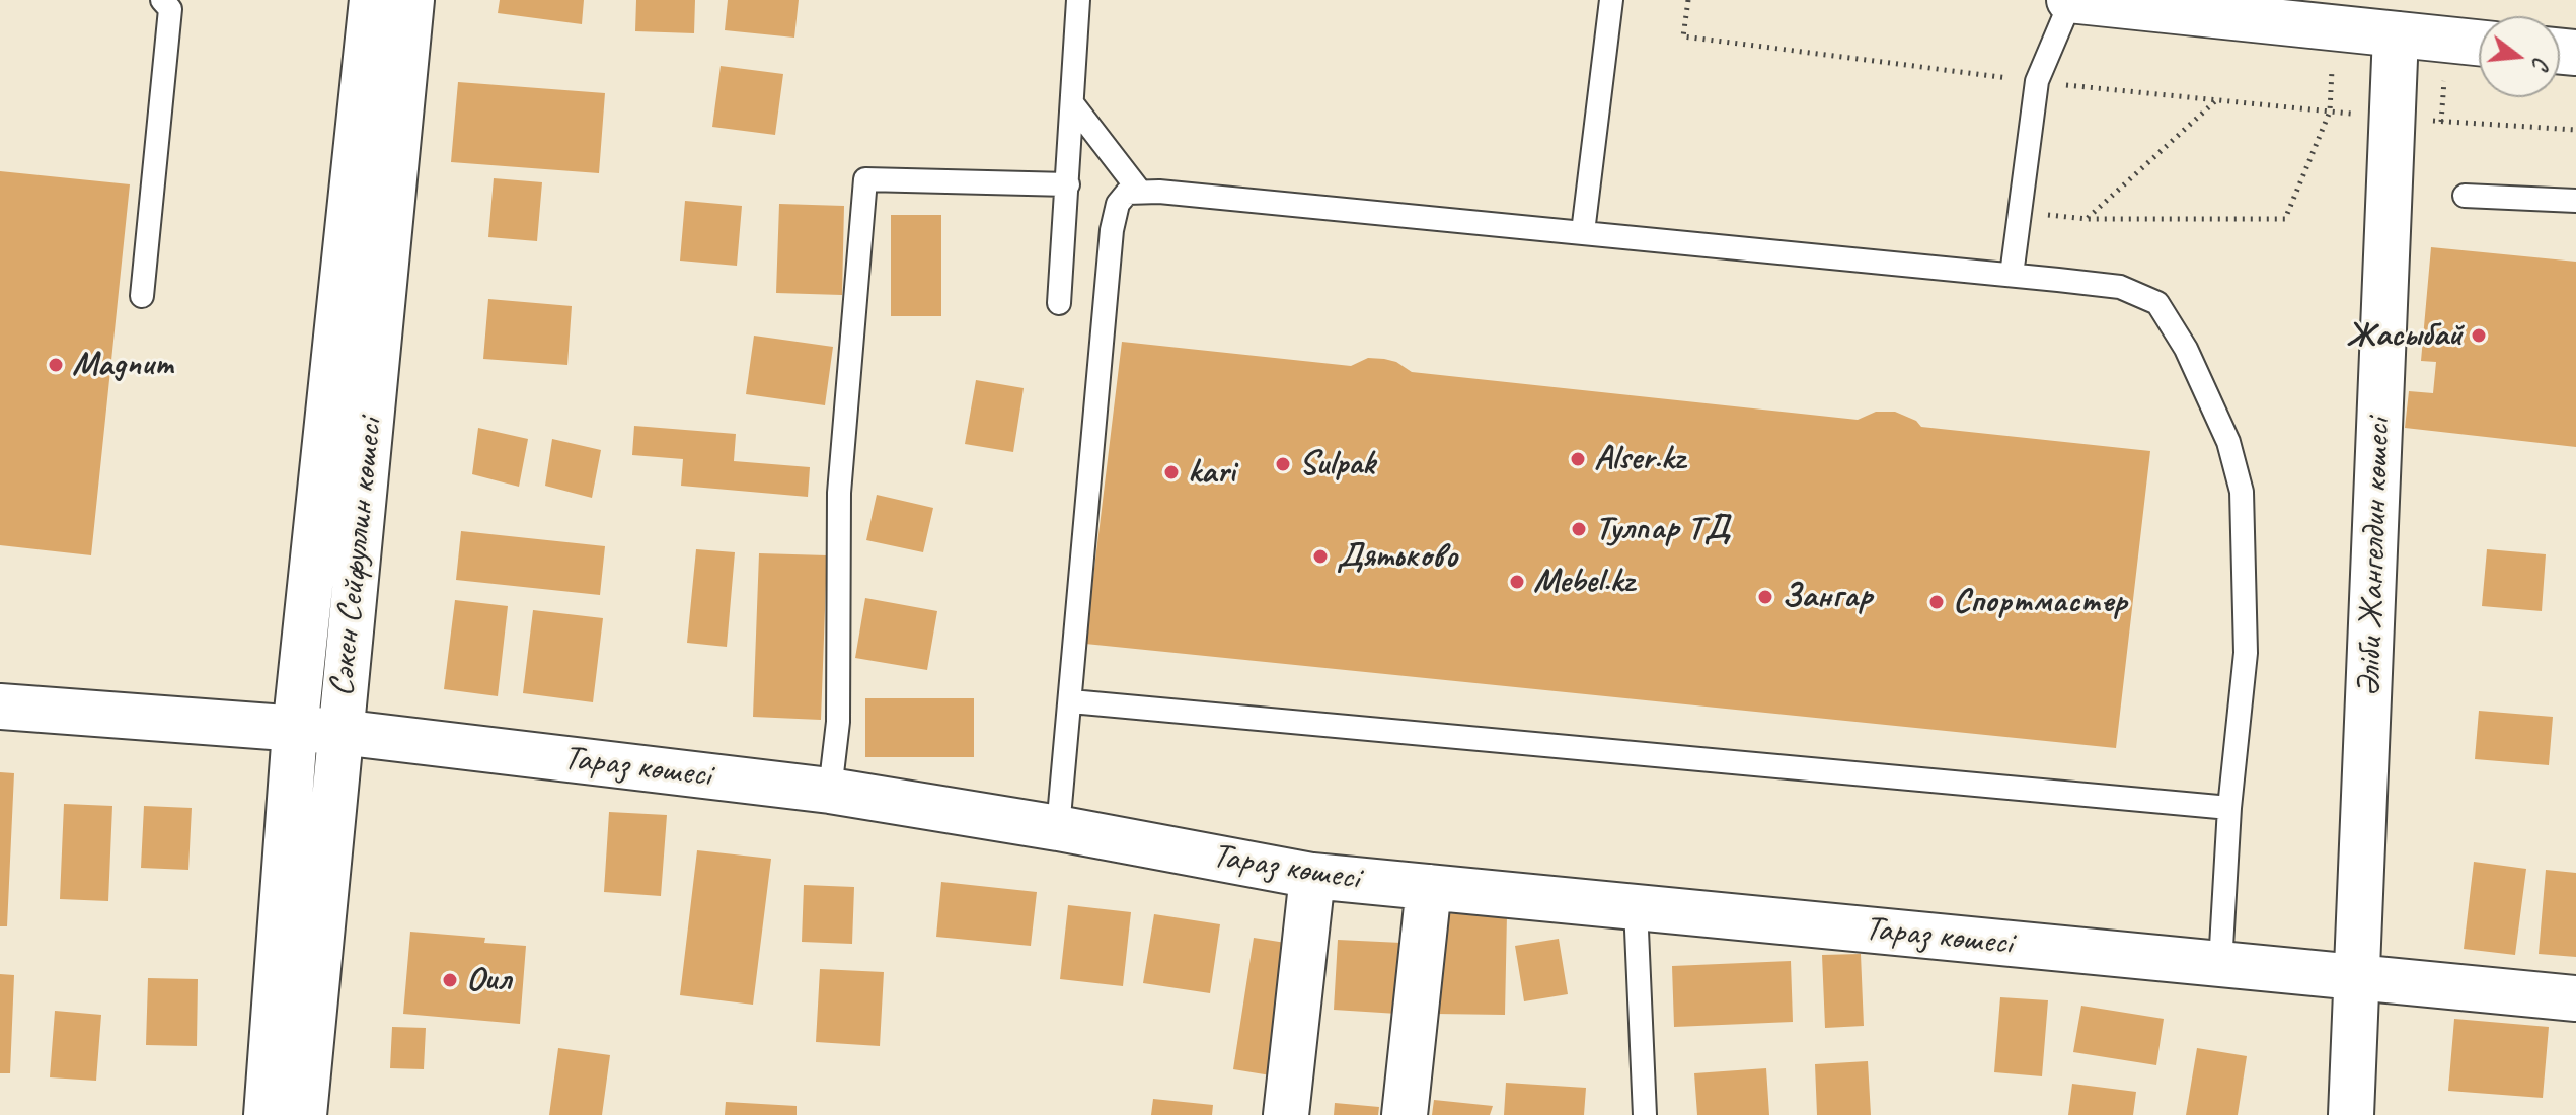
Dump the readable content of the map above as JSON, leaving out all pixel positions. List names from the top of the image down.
{
  "streets": {
    "street": ["Сәкен Сейфуллин көшесі", "Әліби Жангелдин көшесі", "Тараз көшесі"]
  },
  "crossings": [
    ["Сәкен Сейфуллин көшесі", "Тараз көшесі"],
    ["Әліби Жангелдин көшесі", "Тараз көшесі"]
  ],
  "places": [
    "Жасыбай",
    "Magnum",
    "Alser.kz",
    "Sulpak",
    "kari",
    "Тулпар ТД",
    "Дятьково",
    "Mebel.kz",
    "Зангар",
    "Спортмастер",
    "Оил"
  ],
  "north": "right"
}
